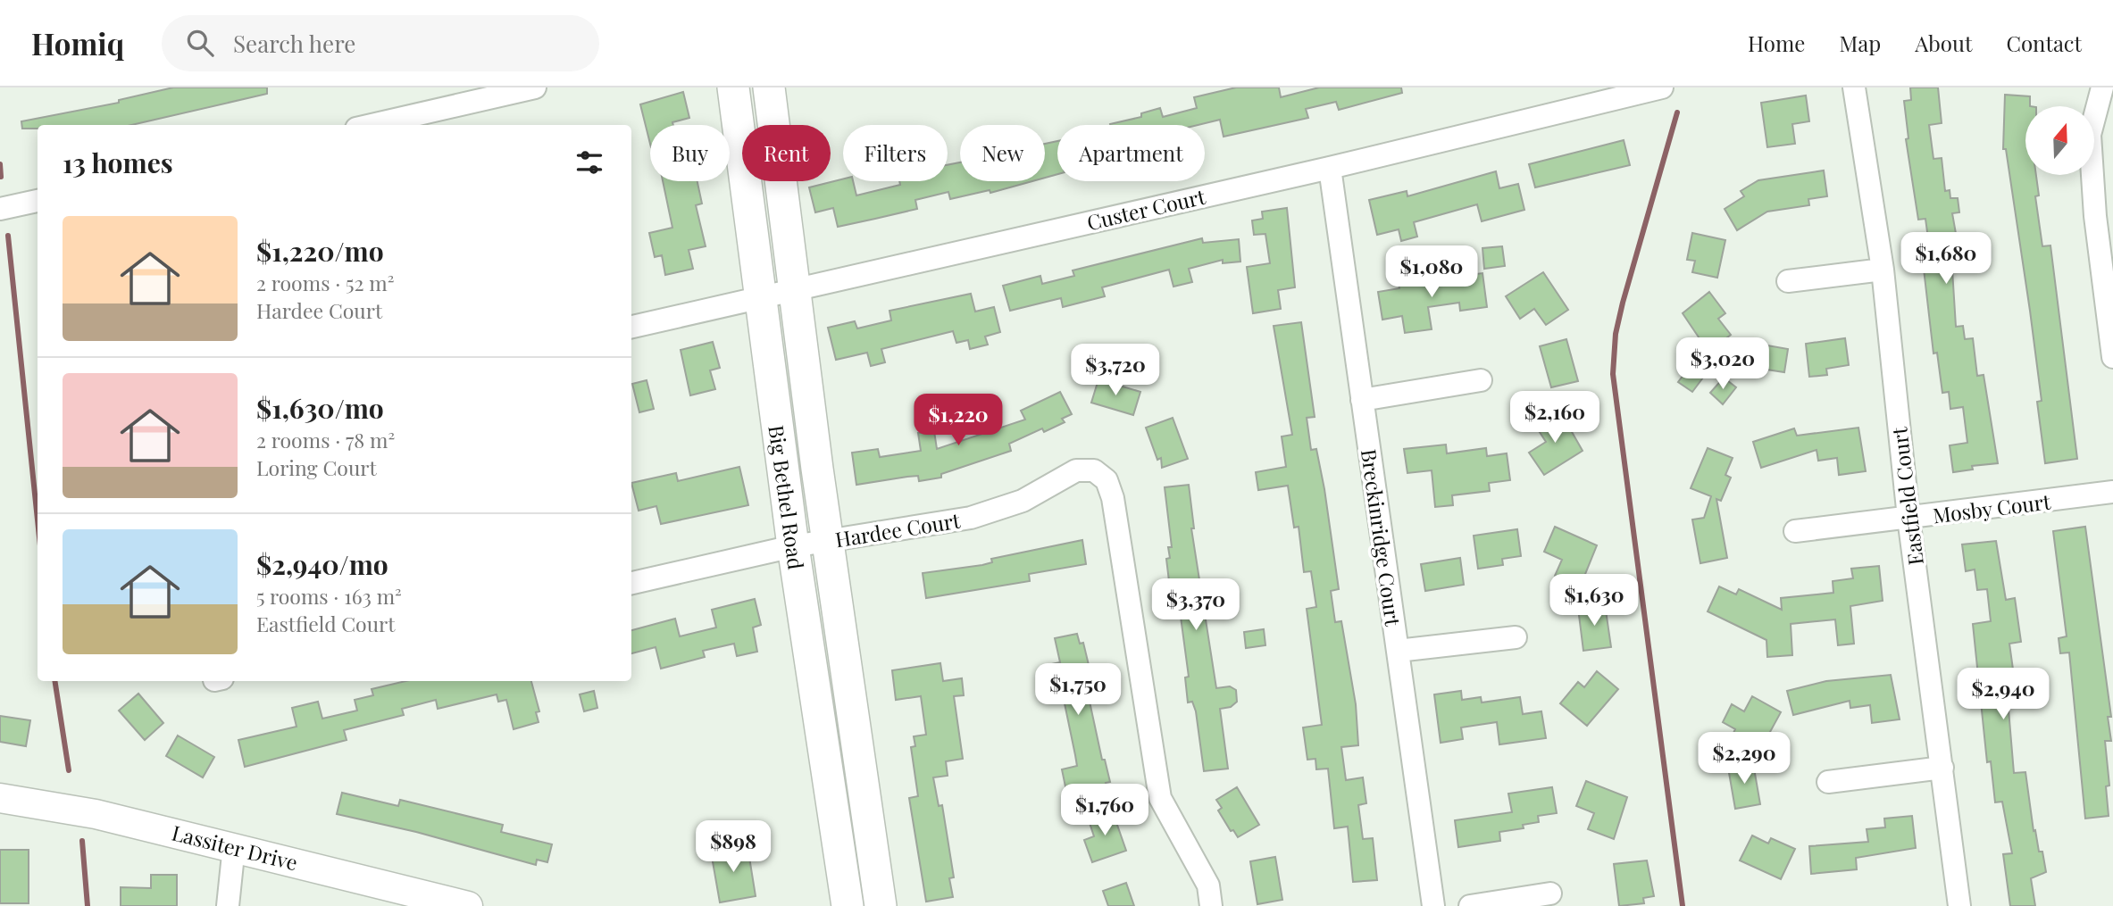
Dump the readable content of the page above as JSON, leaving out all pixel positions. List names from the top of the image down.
{
  "streets": {
    "main road": ["Big Bethel Road"],
    "street": [
      "Custer Court",
      "Eastfield Court",
      "Mosby Court",
      "Hardee Court",
      "Breckinridge Court",
      "Lassiter Drive"
    ]
  },
  "crossings": [
    ["Custer Court", "Big Bethel Road"],
    ["Custer Court", "Breckinridge Court"],
    ["Eastfield Court", "Mosby Court"],
    ["Big Bethel Road", "Hardee Court"]
  ],
  "north": "top",
  "page": {
    "header": "Homiq",
    "search": "Search here",
    "nav": [
      "Home",
      "Map",
      "About",
      "Contact"
    ],
    "chip": [
      "Buy",
      "Rent",
      "Filters",
      "New",
      "Apartment"
    ],
    "heading": "13 homes",
    "list": [
      {
        "name": "$1,220/mo",
        "note": "2 rooms · 52 m² · Hardee Court"
      },
      {
        "name": "$1,630/mo",
        "note": "2 rooms · 78 m² · Loring Court"
      },
      {
        "name": "$2,940/mo",
        "note": "5 rooms · 163 m² · Eastfield Court"
      }
    ],
    "price": [
      "$1,680",
      "$1,080",
      "$3,020",
      "$3,720",
      "$2,160",
      "$1,220",
      "$1,630",
      "$3,370",
      "$1,750",
      "$2,940",
      "$2,290",
      "$1,760",
      "$898"
    ]
  }
}
